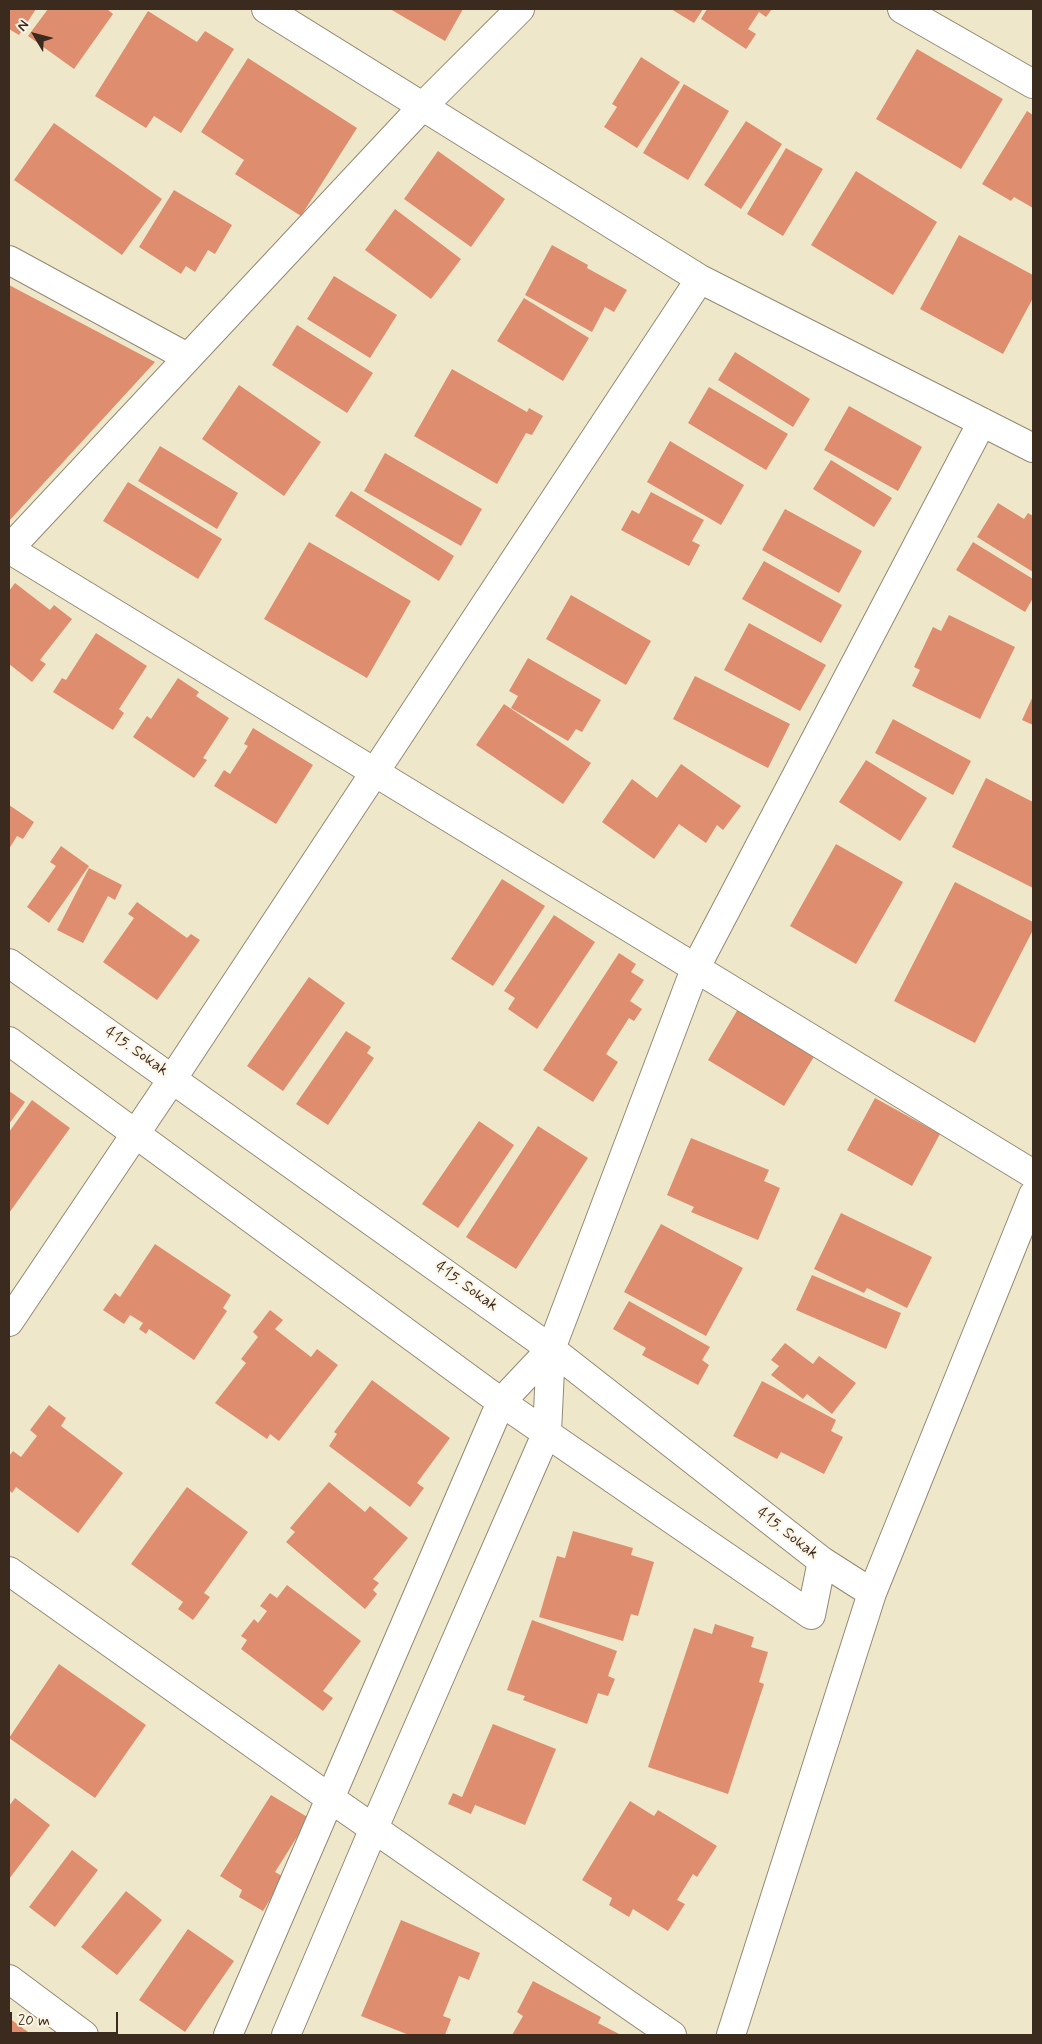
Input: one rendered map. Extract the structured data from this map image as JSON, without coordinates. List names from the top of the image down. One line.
{"streets":{"street":["415. Sokak"]},"scale_bar":"20 m","north":"top left"}
